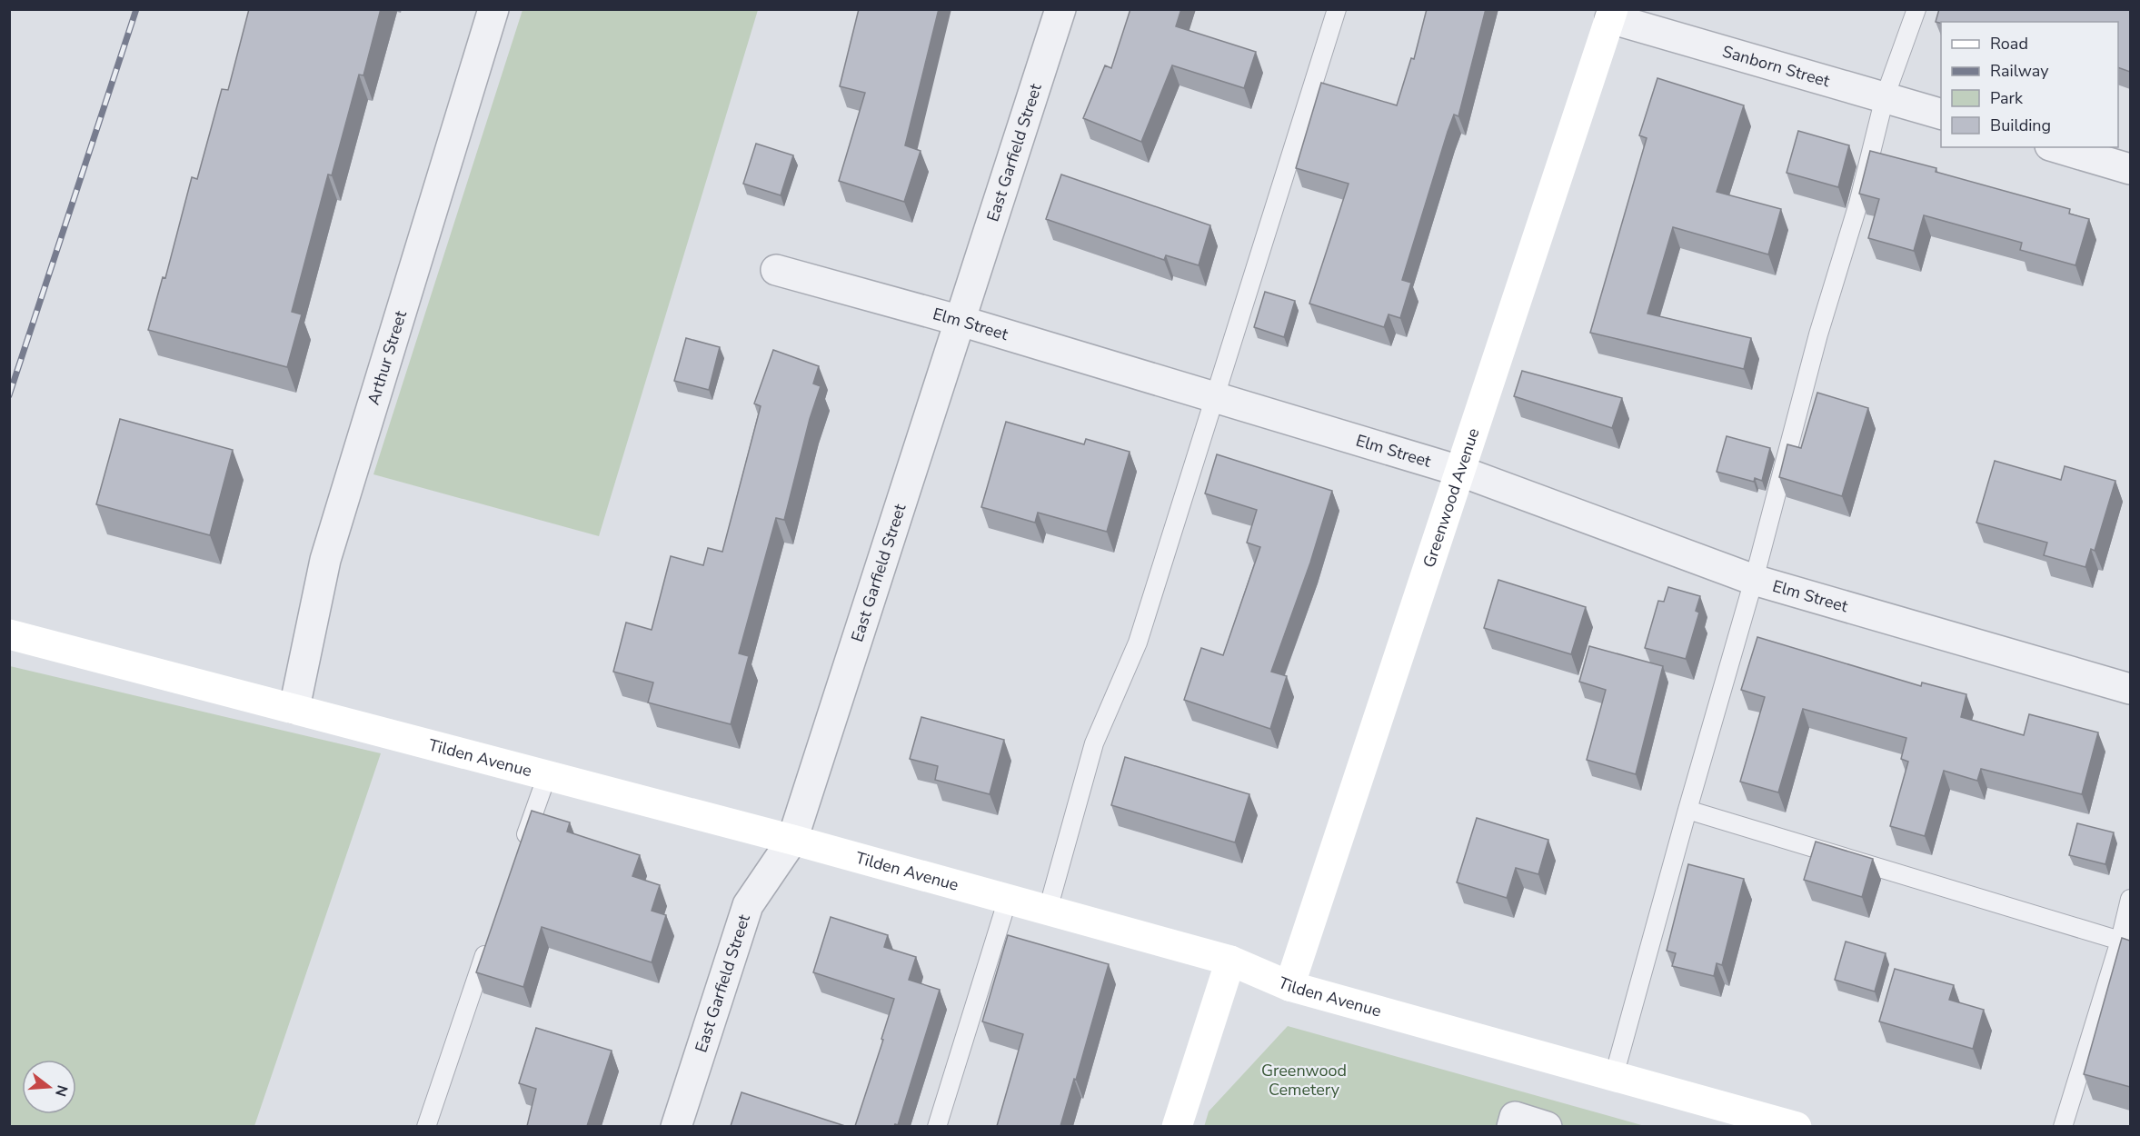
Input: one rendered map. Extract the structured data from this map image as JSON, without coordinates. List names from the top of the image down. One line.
{"streets":{"street":["Sanborn Street","East Garfield Street","Elm Street","Arthur Street","Greenwood Avenue","Tilden Avenue"]},"crossings":[["Sanborn Street","Greenwood Avenue"],["East Garfield Street","Elm Street"],["East Garfield Street","Tilden Avenue"],["Elm Street","Greenwood Avenue"],["Arthur Street","Tilden Avenue"],["Greenwood Avenue","Tilden Avenue"]],"parks":["Greenwood Cemetery"],"legend":["Road","Railway","Park","Building"],"north":"right"}
